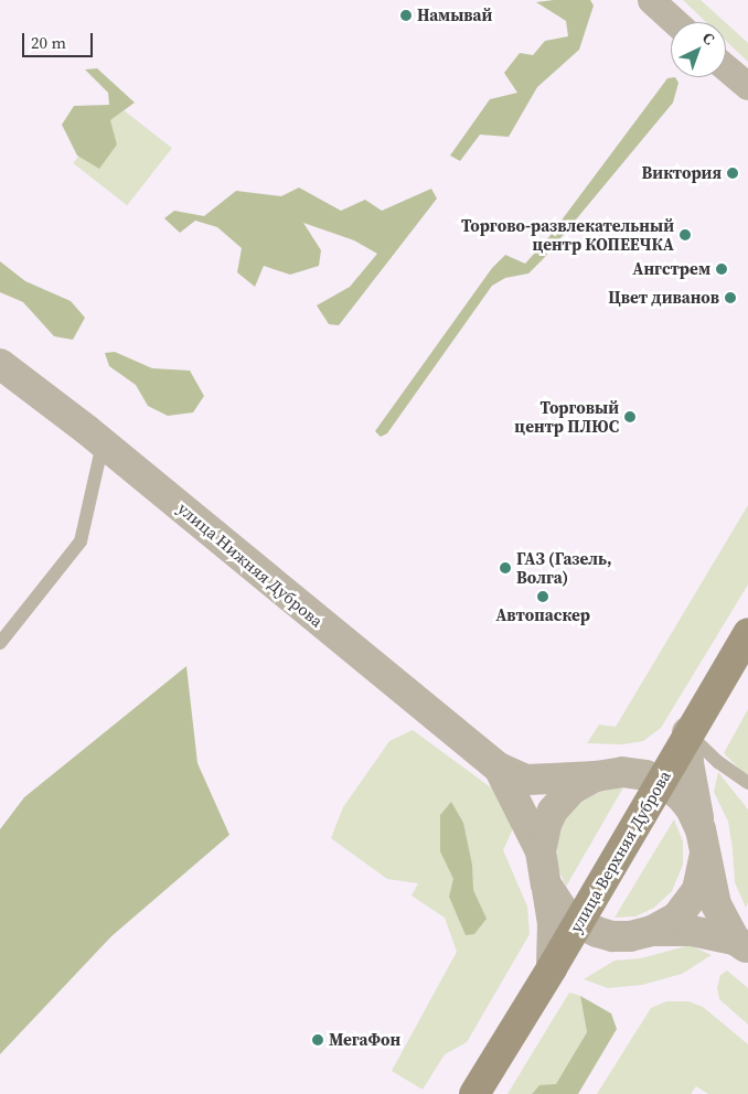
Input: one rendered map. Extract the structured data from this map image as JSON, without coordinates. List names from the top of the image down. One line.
{"streets":{"main road":["улица Верхняя Дуброва"],"street":["улица Нижняя Дуброва"]},"crossings":[["улица Нижняя Дуброва","улица Верхняя Дуброва"]],"places":["Намывай","Виктория","Торгово-развлекательный центр КОПЕЕЧКА","Ангстрем","Цвет диванов","Торговый центр ПЛЮС","ГАЗ (Газель, Волга)","Автопаскер","МегаФон"],"scale_bar":"20 m","north":"top right"}
